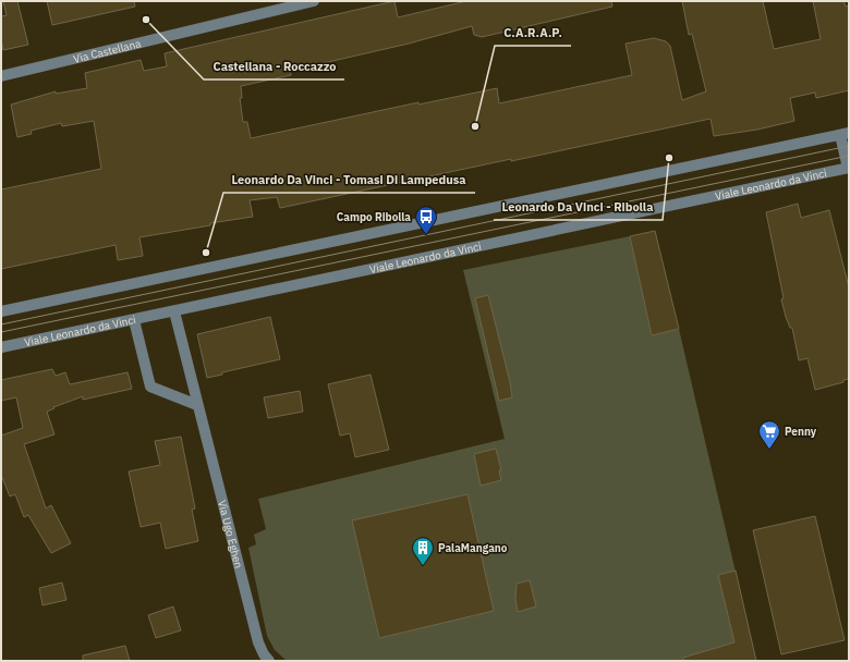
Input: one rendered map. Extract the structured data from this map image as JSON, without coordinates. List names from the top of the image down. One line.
{"streets":{"street":["Via Castellana","Viale Leonardo da Vinci","Via Ugo Eghen"]},"crossings":[["Viale Leonardo da Vinci","Via Ugo Eghen"]],"places":{"other":["Castellana - Roccazzo","C.A.R.A.P.","Leonardo Da Vinci - Ribolla","Leonardo Da Vinci - Tomasi Di Lampedusa"],"bus stop":["Campo Ribolla"],"supermarket":["Penny"],"building":["PalaMangano"]}}
